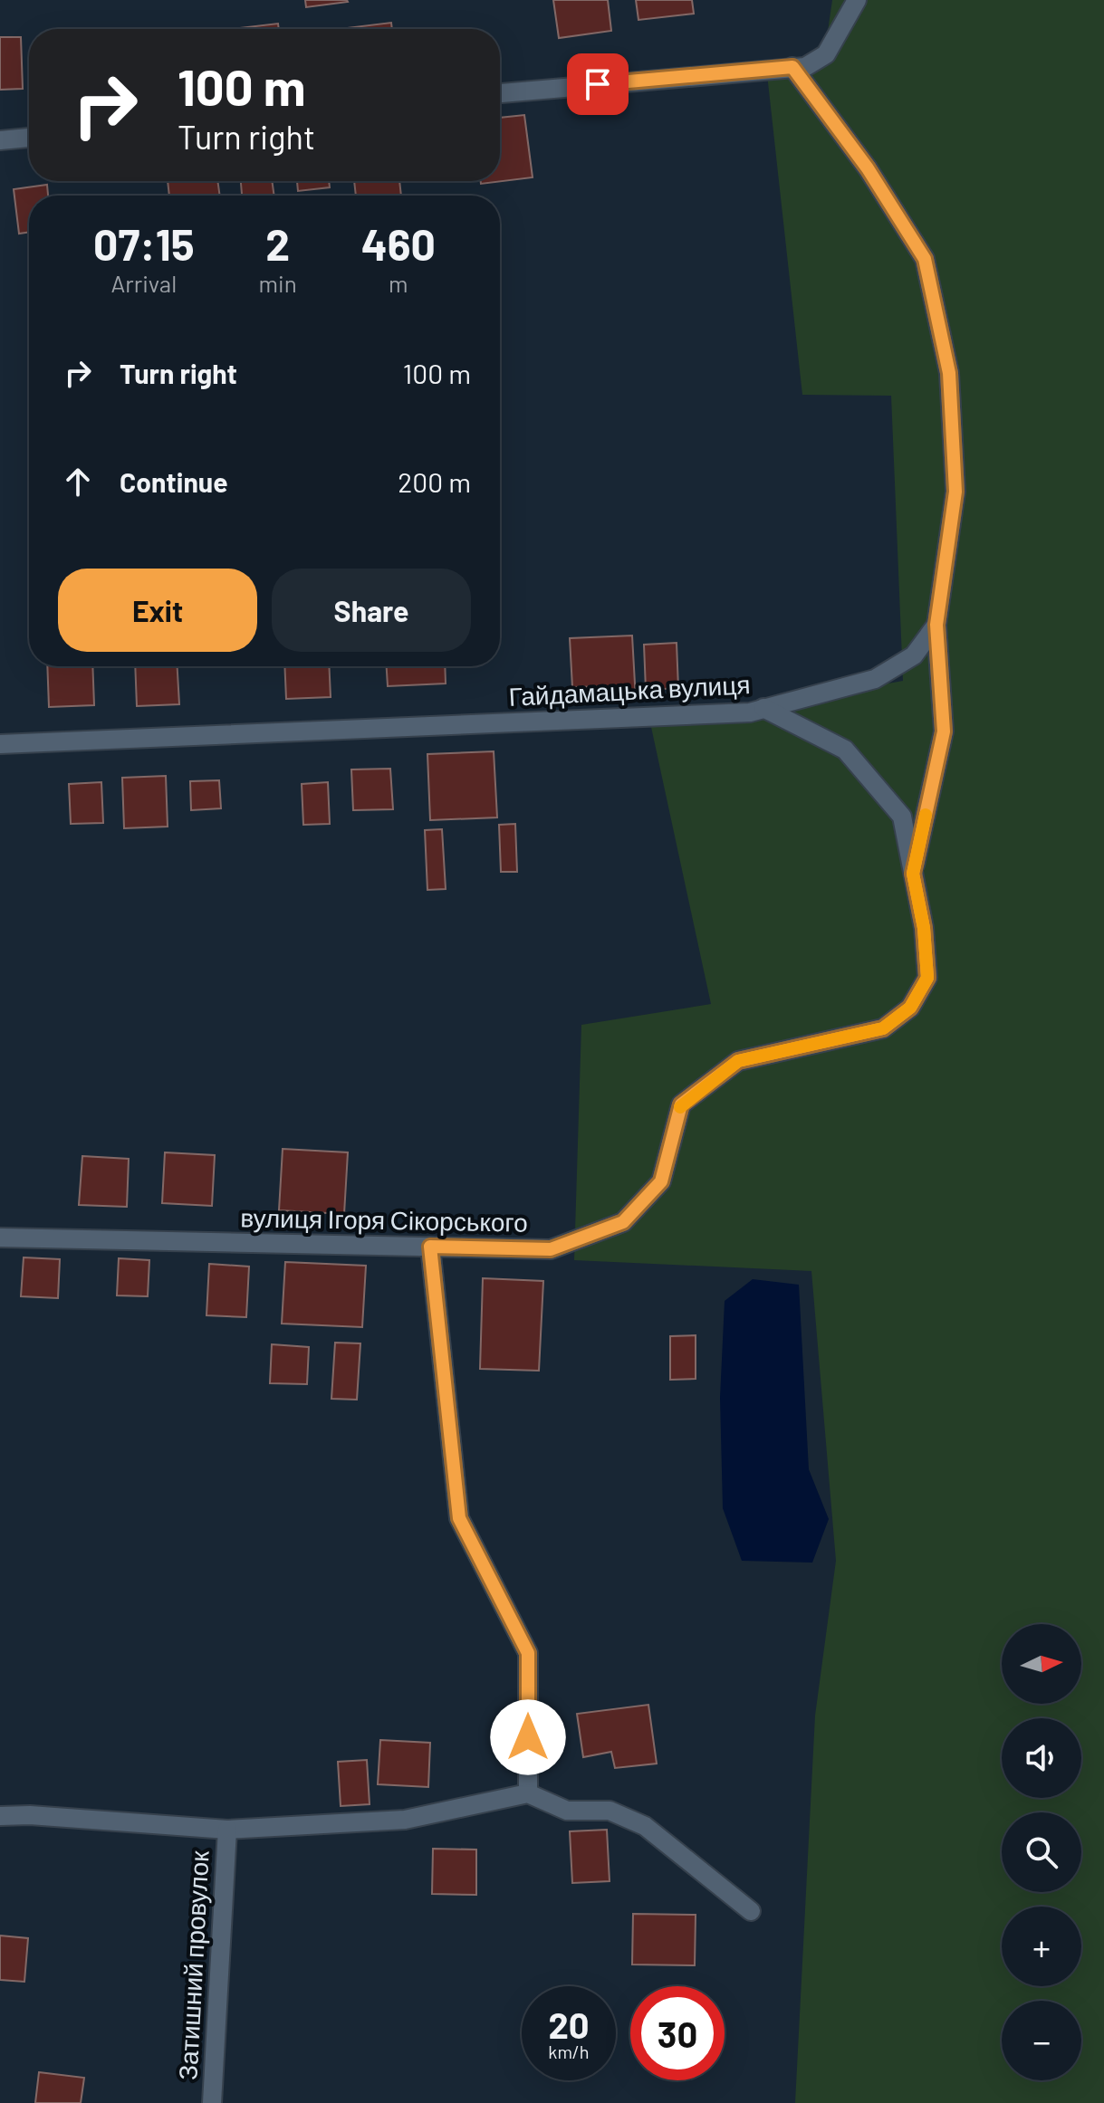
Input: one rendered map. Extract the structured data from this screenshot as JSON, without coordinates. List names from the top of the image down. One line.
{"streets":{"street":["Гайдамацька вулиця","вулиця Ігоря Сікорського","Затишний провулок"]},"crossings":[["Гайдамацька вулиця","вулиця Ігоря Сікорського"]],"north":"right","page":{"turn":["100 m","Turn right"],"eta":["07:15","Arrival","2","min","460","m"],"list":[{"name":"Turn right","value":"100 m"},{"name":"Continue","value":"200 m"}],"buttons":["Exit","Share"],"map_buttons":["+","−"],"speed":"20 km/h","limit":"30"}}
